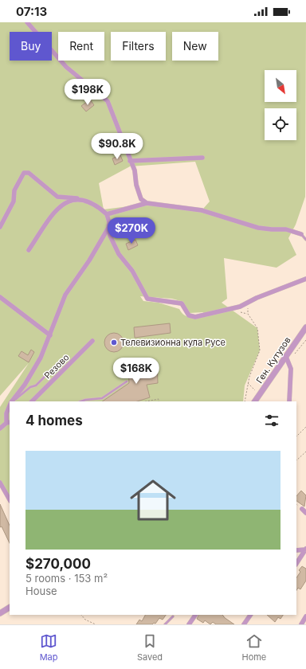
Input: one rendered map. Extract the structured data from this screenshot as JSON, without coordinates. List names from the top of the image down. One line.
{"streets":{"street":["Ген. Кутузов","Резово"]},"places":["Телевизионна кула Русе"],"north":"bottom right","page":{"status":"07:13","chip":["Buy","Rent","Filters","New"],"price":["$198K","$90.8K","$270K","$168K"],"heading":"4 homes","list":[{"name":"$270,000","note":"5 rooms · 153 m² · House"}],"tabs":["Map","Saved","Home"]}}
